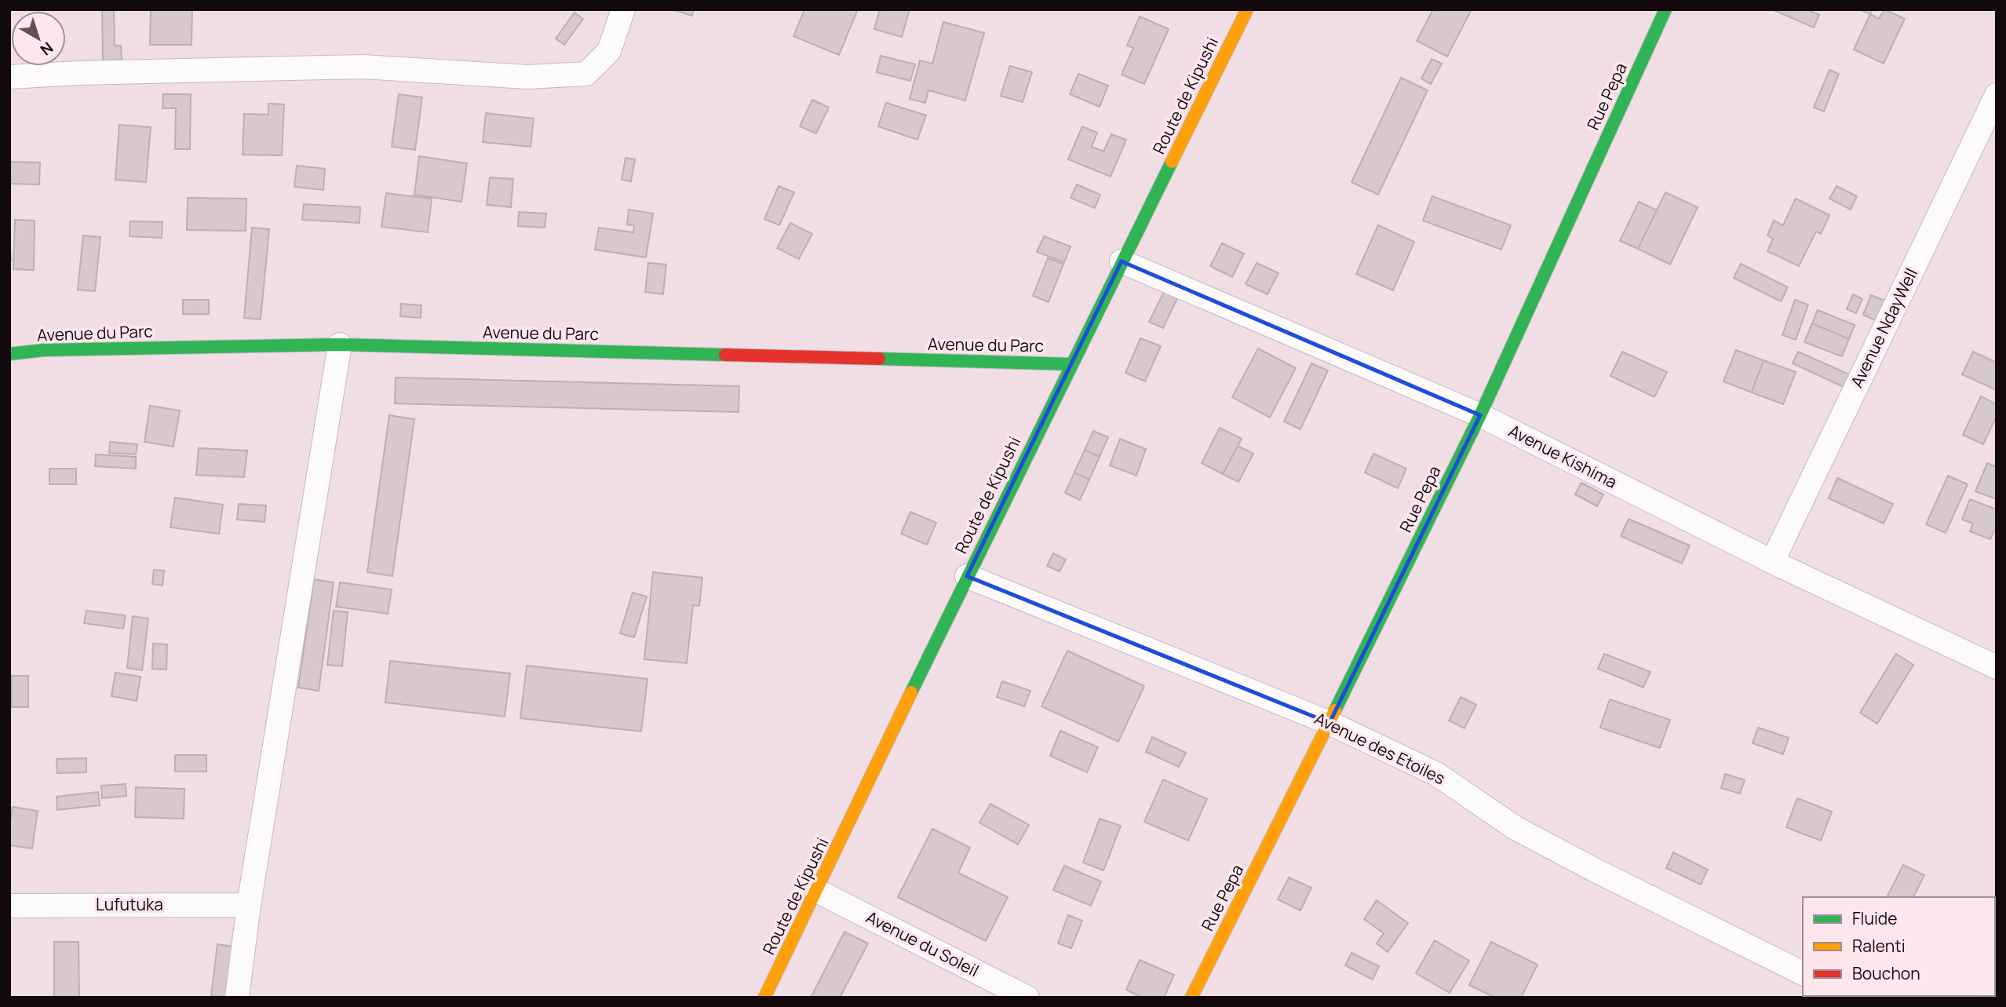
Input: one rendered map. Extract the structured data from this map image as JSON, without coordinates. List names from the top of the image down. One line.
{"streets":{"street":["Route de Kipushi","Rue Pepa","Avenue NdayWell","Avenue du Parc","Avenue Kishima","Avenue des Etoiles","Lufutuka","Avenue du Soleil"]},"crossings":[["Route de Kipushi","Avenue du Parc"],["Route de Kipushi","Avenue Kishima"],["Route de Kipushi","Avenue des Etoiles"],["Route de Kipushi","Avenue du Soleil"],["Rue Pepa","Avenue Kishima"],["Rue Pepa","Avenue des Etoiles"],["Avenue NdayWell","Avenue Kishima"]],"legend":["Fluide","Ralenti","Bouchon"],"north":"bottom right"}
